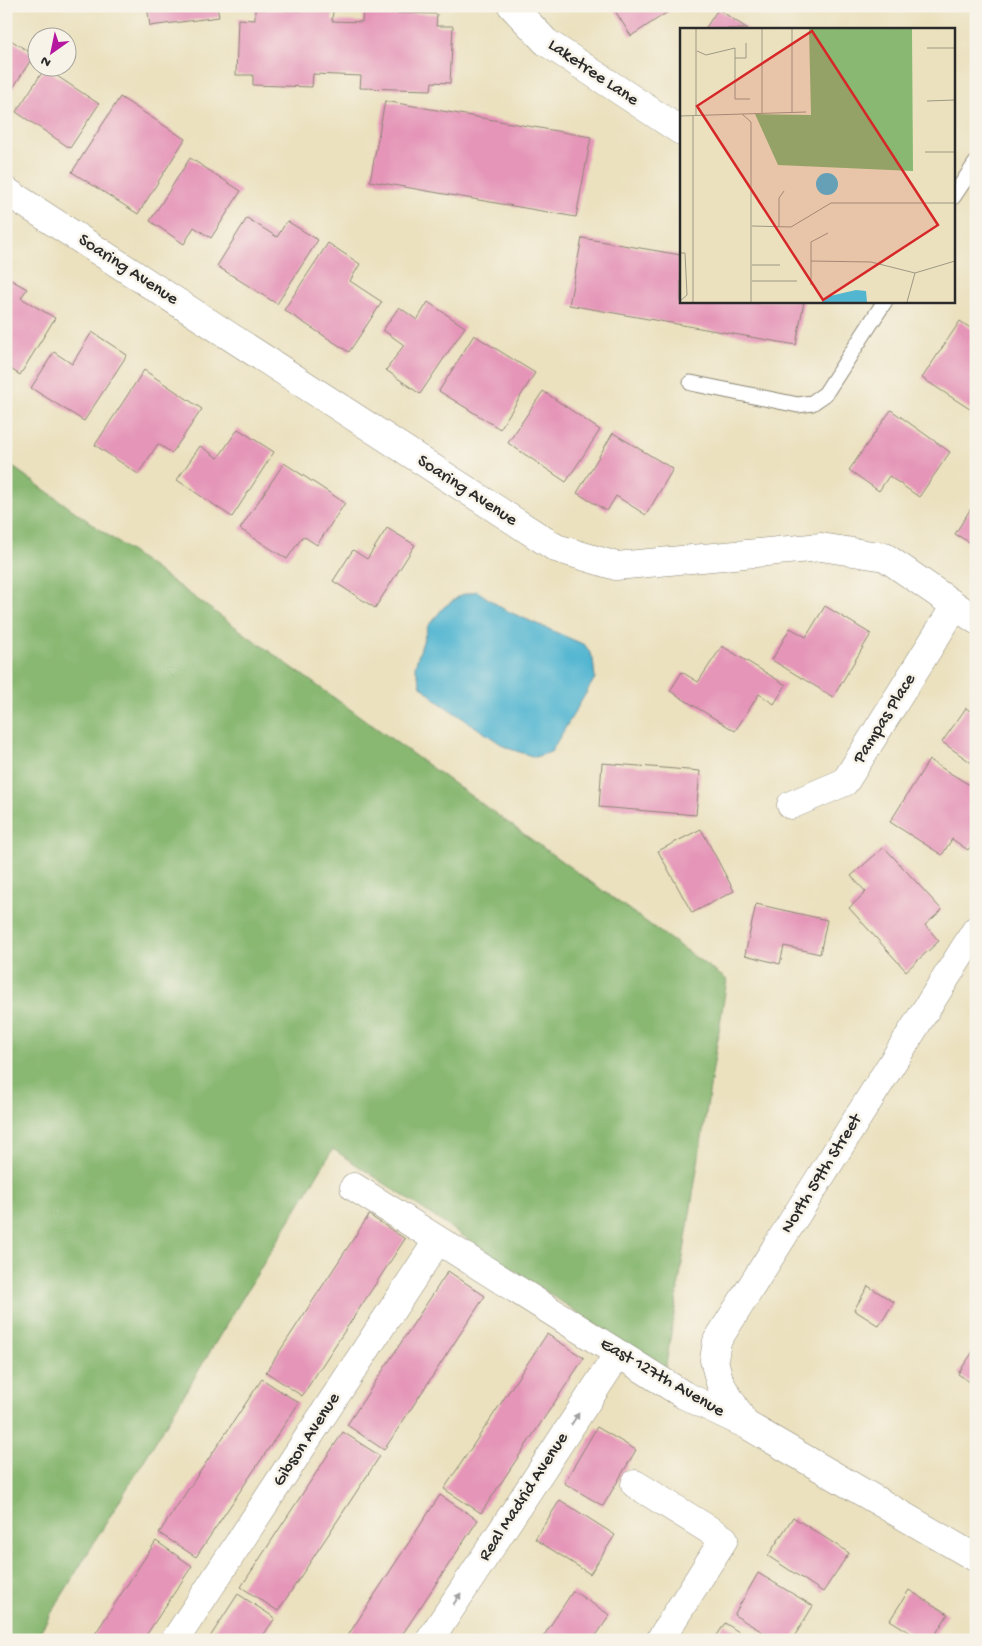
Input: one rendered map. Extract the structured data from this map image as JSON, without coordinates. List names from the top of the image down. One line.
{"streets":{"street":["Laketree Lane","Soaring Avenue","Pampas Place","North 59th Street","East 127th Avenue","Gibson Avenue","Real Madrid Avenue"]},"crossings":[["Soaring Avenue","Pampas Place"],["North 59th Street","East 127th Avenue"],["East 127th Avenue","Gibson Avenue"],["East 127th Avenue","Real Madrid Avenue"]],"one_way":["Real Madrid Avenue"],"north":"bottom left"}
